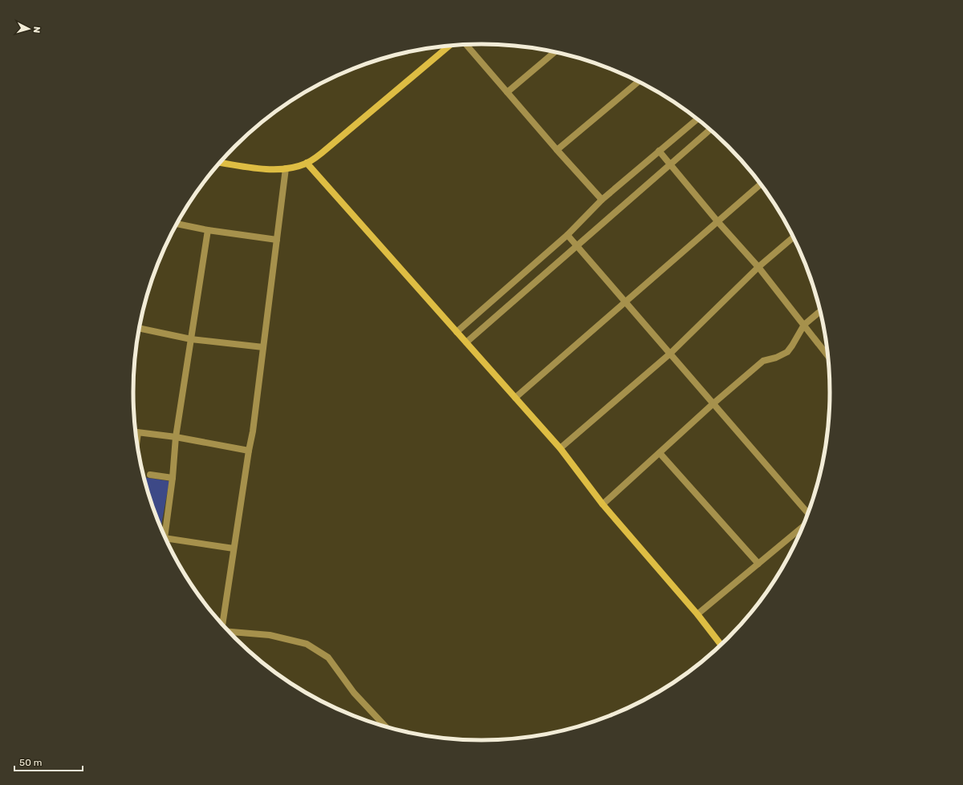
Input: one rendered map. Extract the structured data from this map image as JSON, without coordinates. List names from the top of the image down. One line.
{"scale_bar":"50 m","north":"right"}
